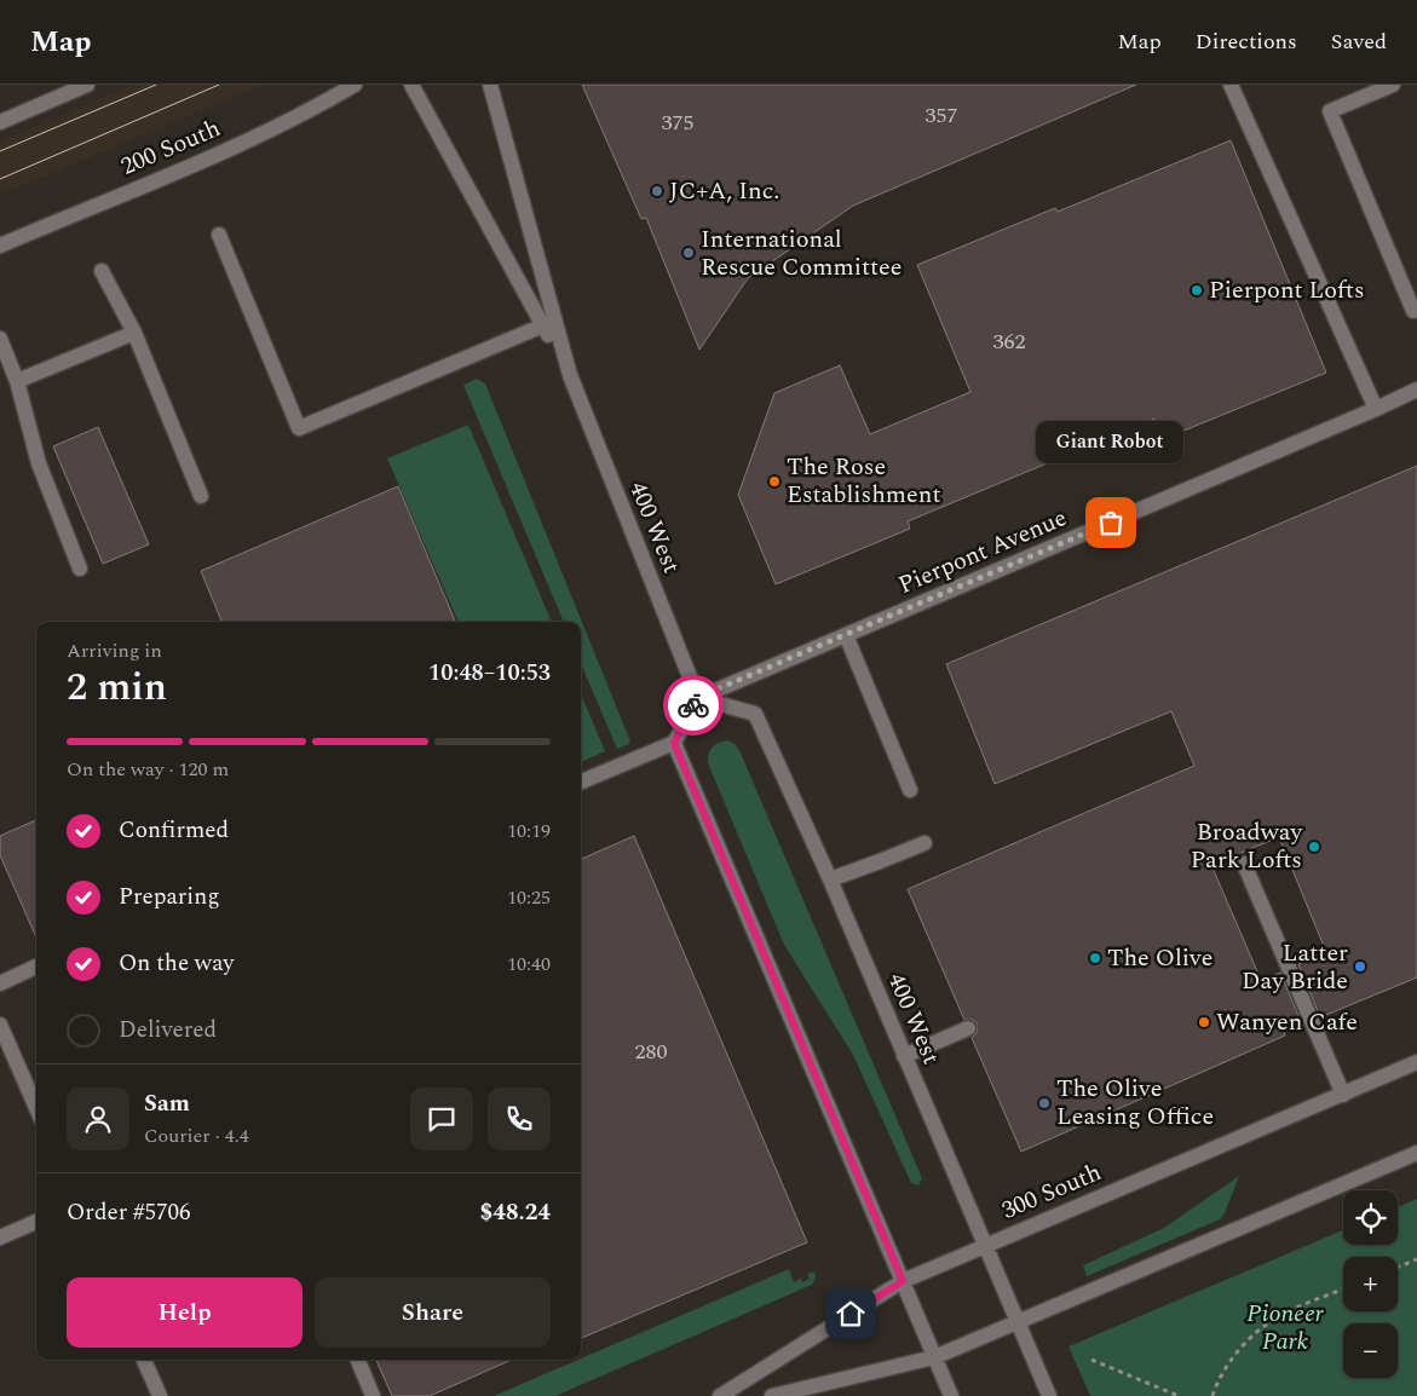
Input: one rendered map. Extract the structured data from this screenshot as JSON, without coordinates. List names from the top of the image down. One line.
{"streets":{"street":["200 South","400 West","Pierpont Avenue","300 South"]},"crossings":[["400 West","Pierpont Avenue"],["400 West","300 South"]],"parks":["Pioneer Park"],"places":["JC+A, Inc.","International Rescue Committee","Pierpont Lofts","The Rose Establishment","Giant Robot","Broadway Park Lofts","The Olive","Latter Day Bride","Wanyen Cafe","The Olive Leasing Office"],"house_numbers":["357","375","362","280"],"page":{"header":"Map","nav":["Map","Directions","Saved"],"bubble":"Giant Robot","heading":["2 min","Arriving in","10:48–10:53"],"panel":["Sam","Courier · 4.4","Order #5706","$48.24"],"bar":"On the way · 120 m","list":[["Confirmed","10:19"],["Preparing","10:25"],["On the way","10:40"],"Delivered"],"map_buttons":["+","−"],"buttons":["Help","Share"]}}
